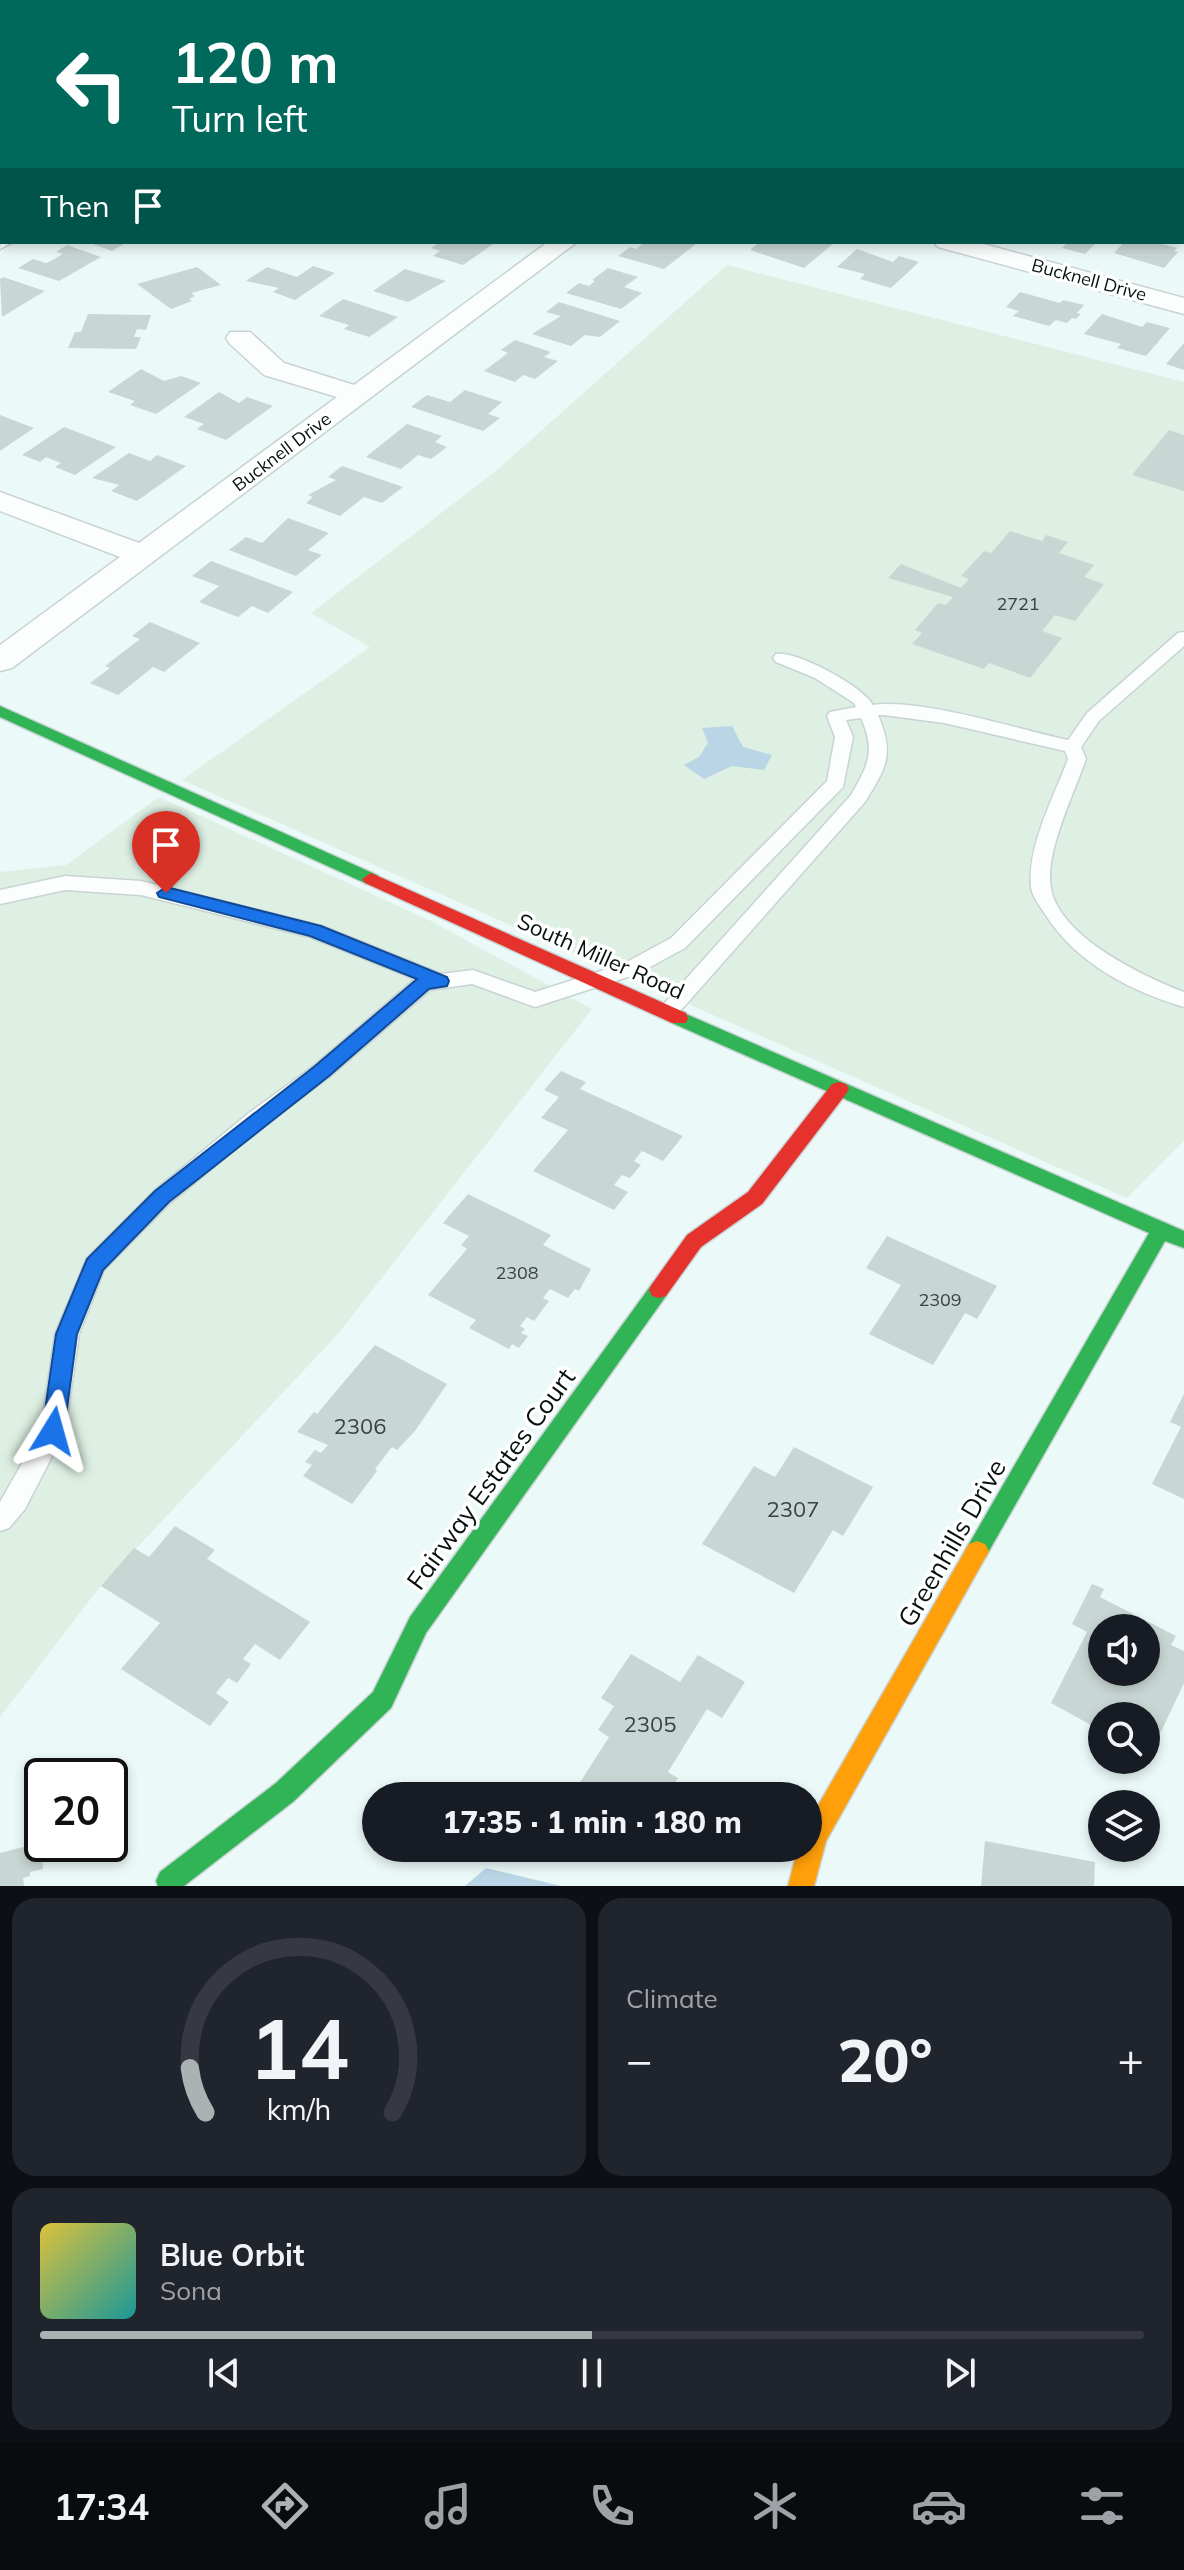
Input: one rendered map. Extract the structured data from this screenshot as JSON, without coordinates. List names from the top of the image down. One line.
{"streets":{"street":["Bucknell Drive","South Miller Road","Fairway Estates Court","Greenhills Drive"]},"crossings":[["South Miller Road","Fairway Estates Court"],["South Miller Road","Greenhills Drive"]],"house_numbers":["2721","2308","2309","2306","2307","2305"],"page":{"turn":["120 m","Turn left"],"then":"Then","limit":"20","trip":"17:35 · 1 min · 180 m","tile":"Climate","heat":["−","20°","+"],"song":["Blue Orbit","Sona"],"tabs":"17:34","gauge":["14","km/h"]}}
